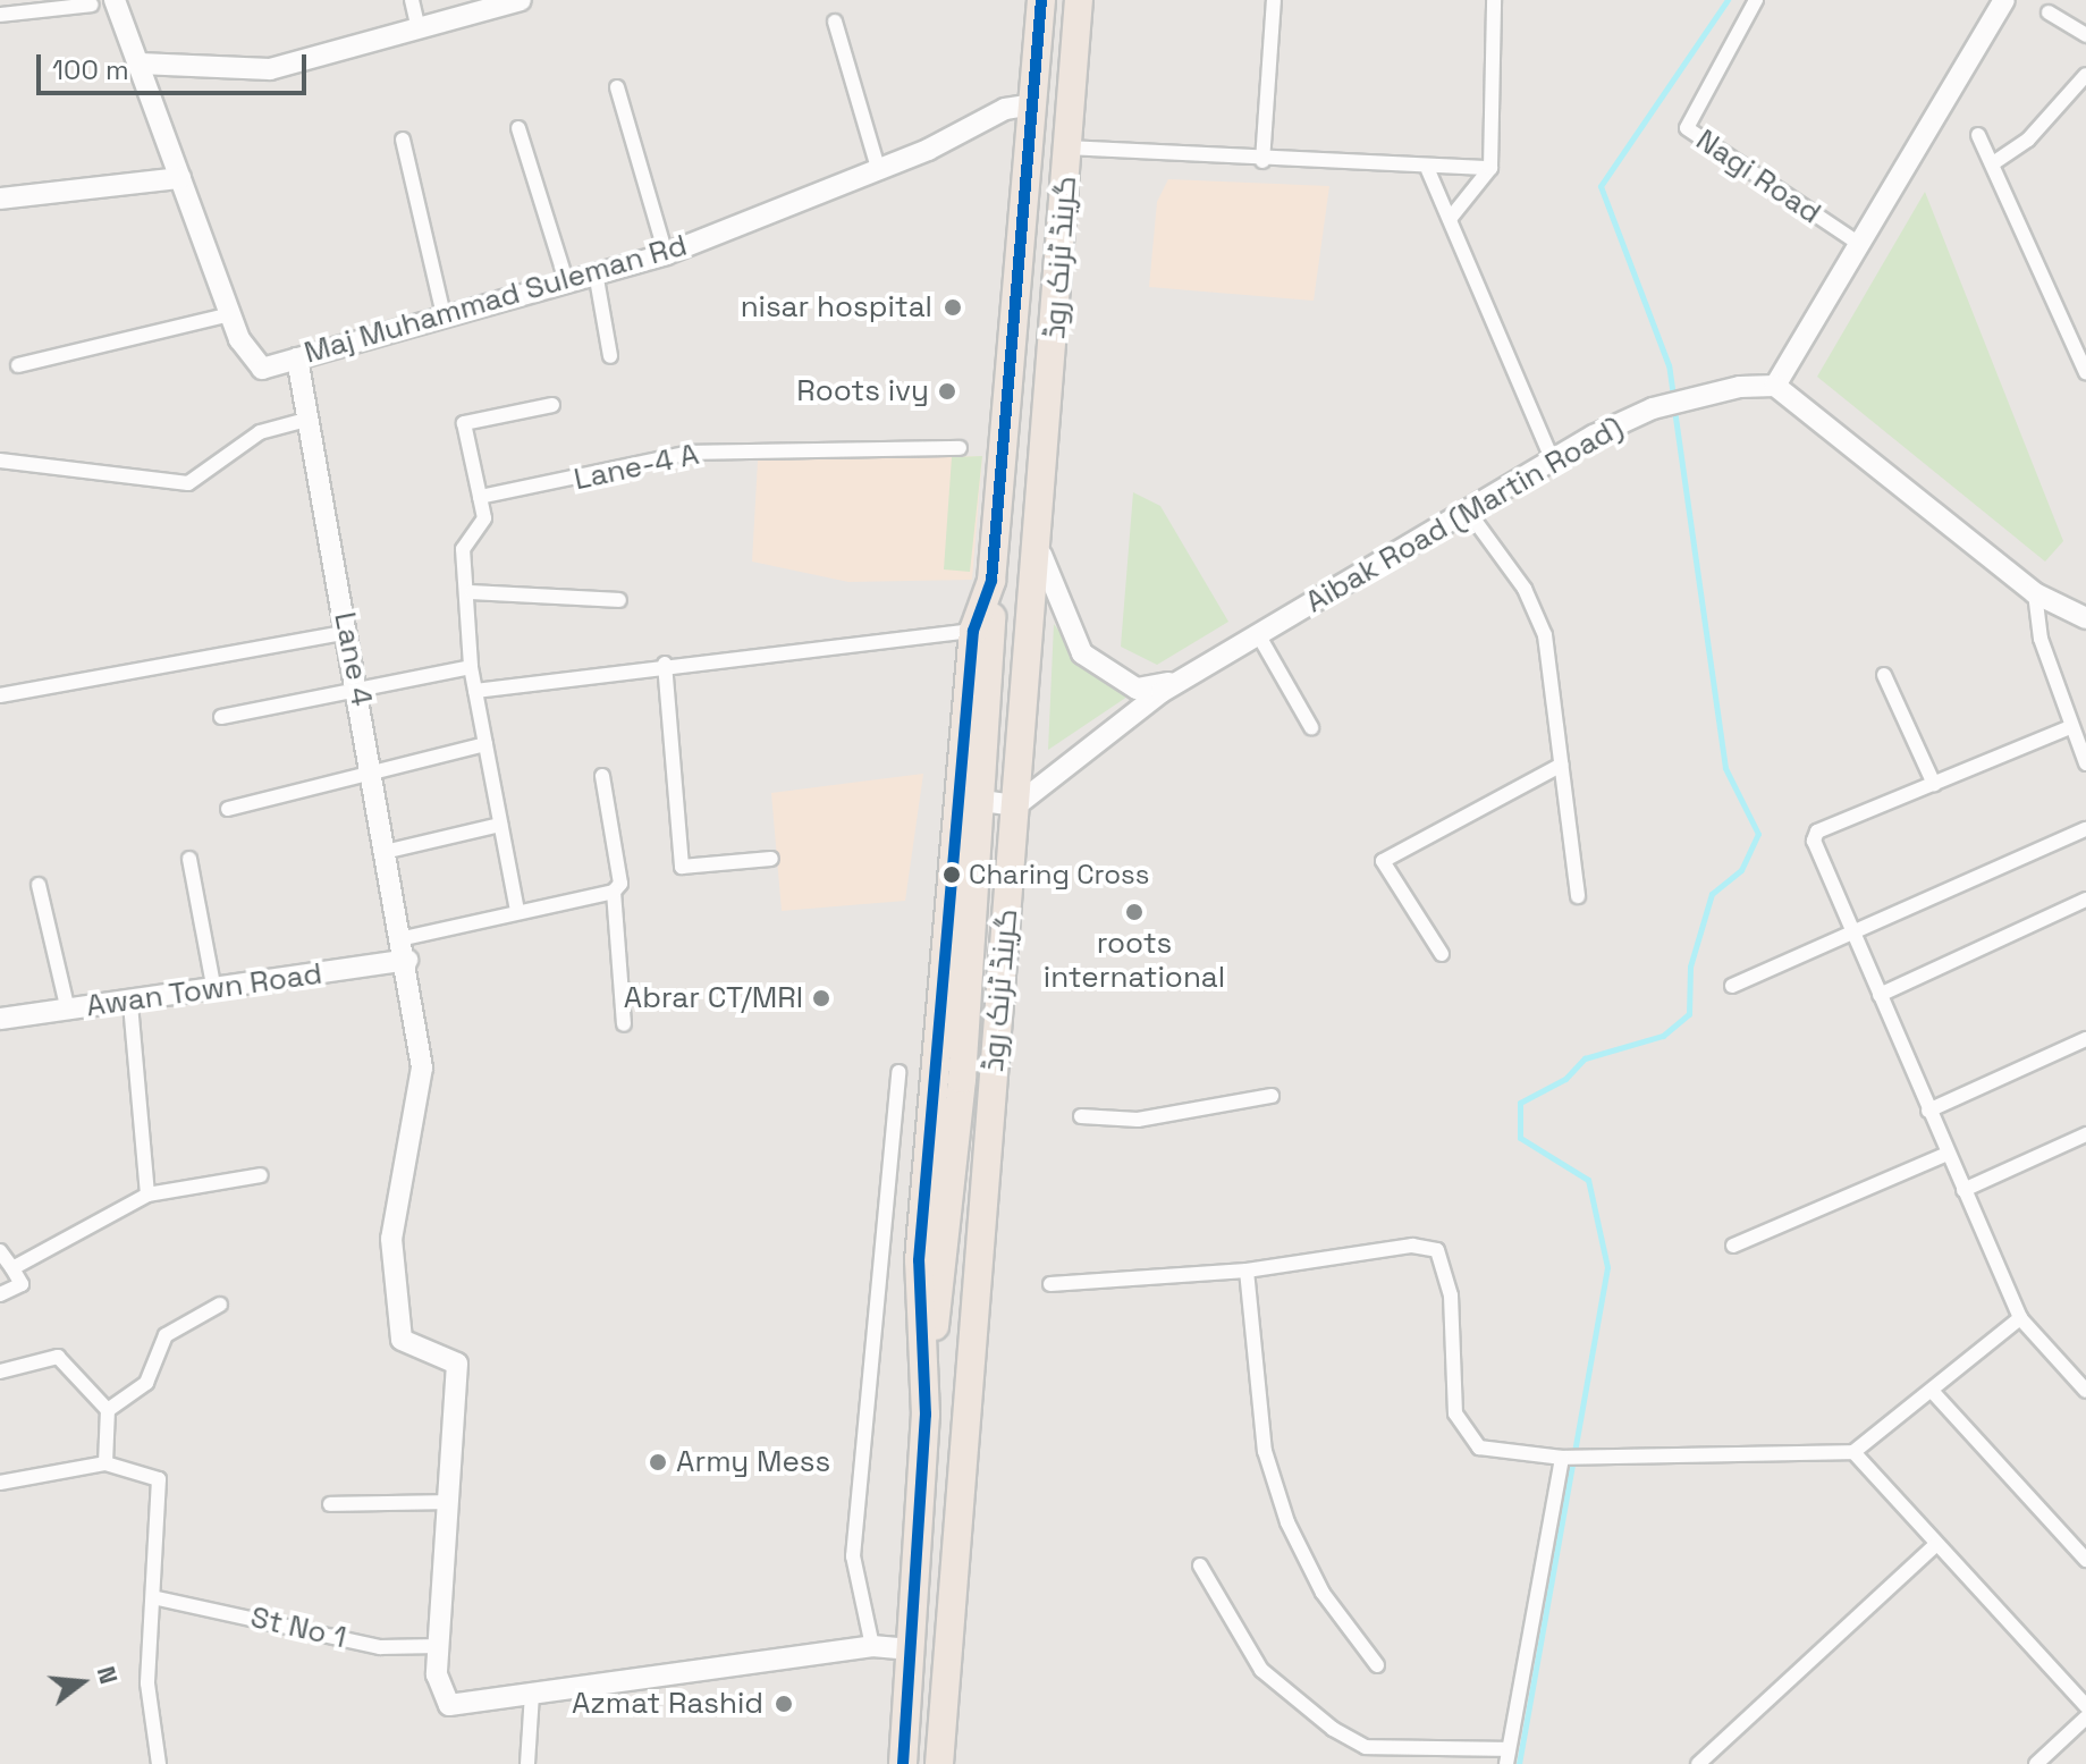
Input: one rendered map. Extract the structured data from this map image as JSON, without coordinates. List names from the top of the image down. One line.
{"streets":{"highway":["گرینڈ ٹرنک روڈ"],"street":["Nagi Road","Maj Muhammad Suleman Rd","Lane-4 A","Aibak Road (Martin Road)","Lane 4","Awan Town Road","St No 1"]},"crossings":[["گرینڈ ٹرنک روڈ","Maj Muhammad Suleman Rd"],["گرینڈ ٹرنک روڈ","Aibak Road (Martin Road)"],["Maj Muhammad Suleman Rd","Lane 4"],["Lane 4","Awan Town Road"]],"places":["nisar hospital","Roots ivy","Charing Cross","roots international","Abrar CT/MRI","Army Mess","Azmat Rashid"],"scale_bar":"100 m","north":"right"}
